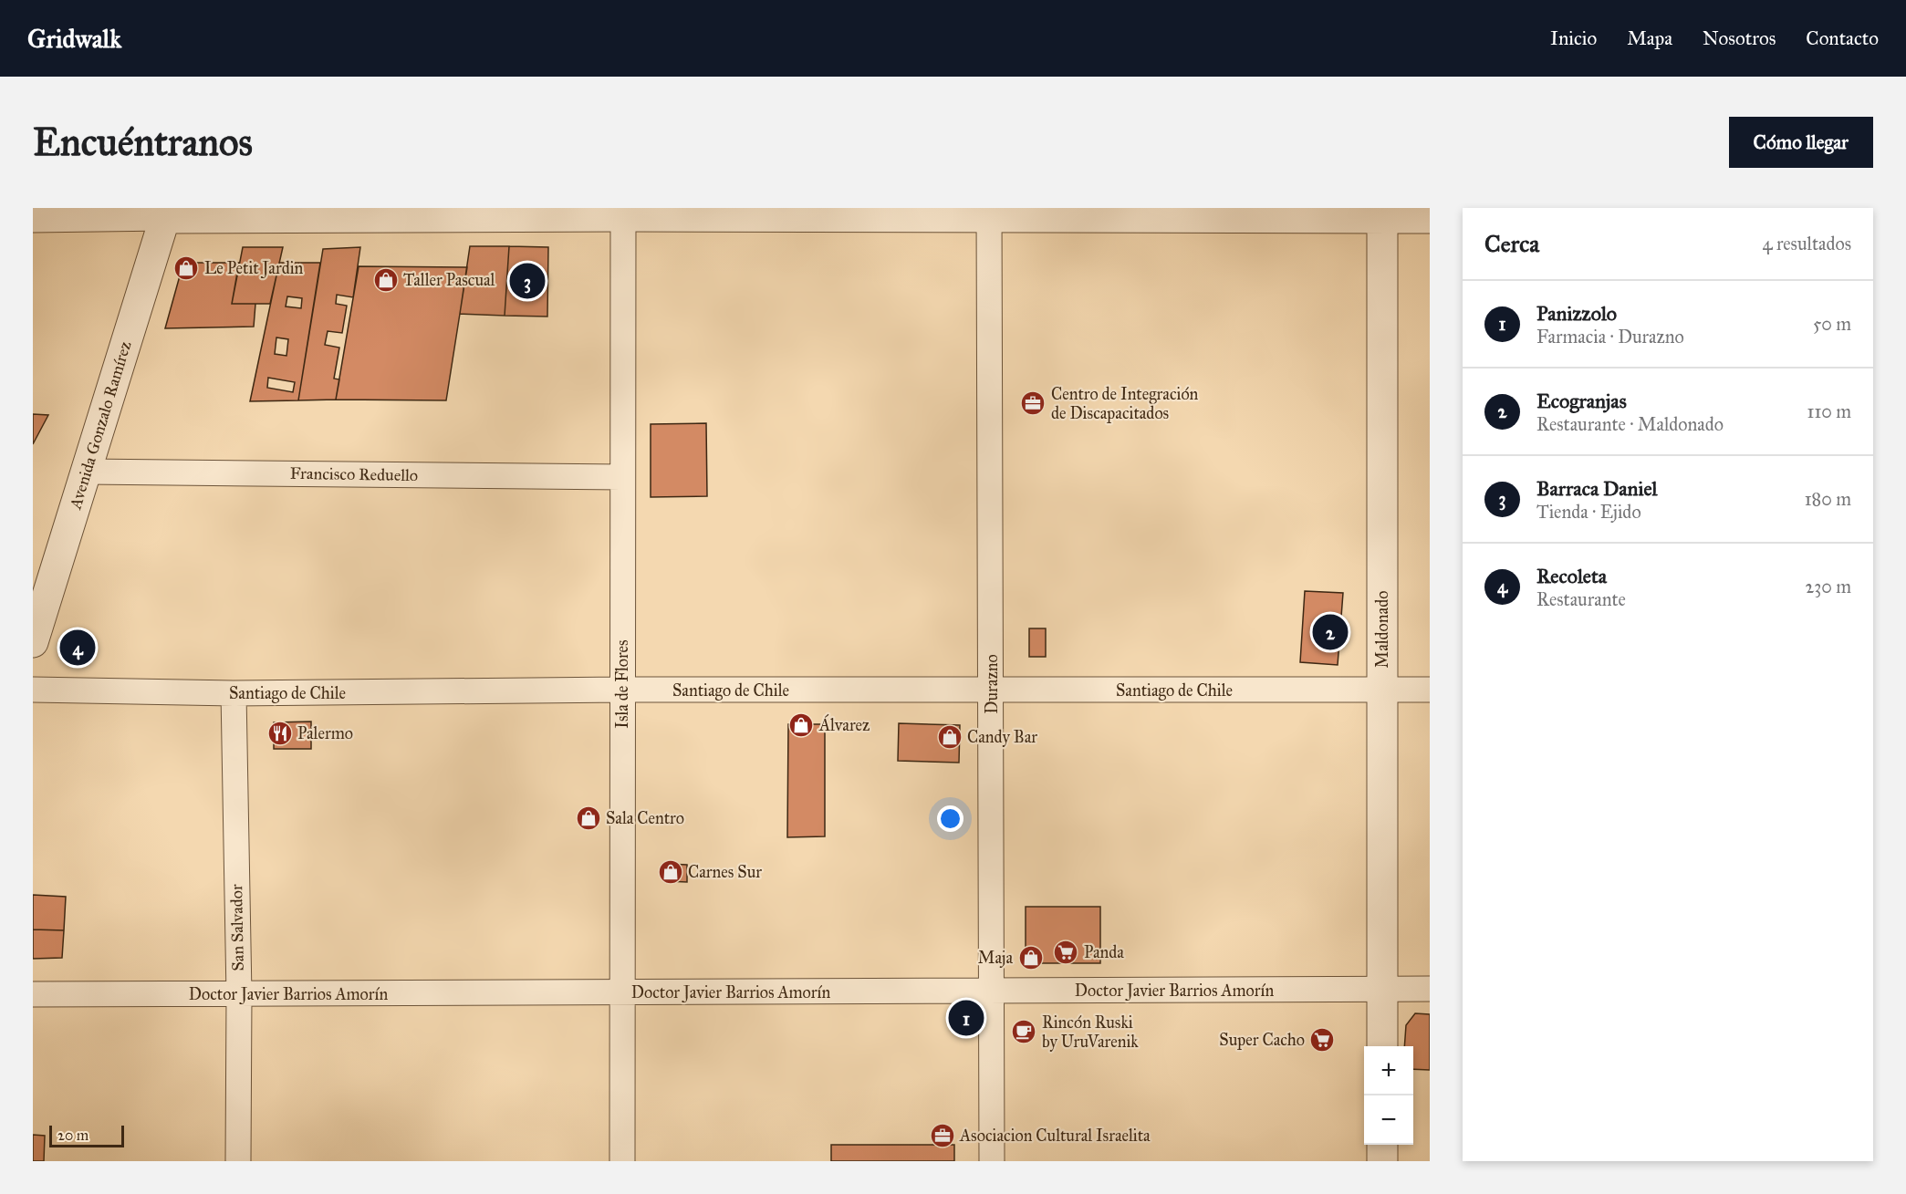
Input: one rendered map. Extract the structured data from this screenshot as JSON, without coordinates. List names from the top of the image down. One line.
{"streets":{"street":["Avenida Gonzalo Ramírez","Francisco Reduello","Maldonado","Isla de Flores","Durazno","Santiago de Chile","San Salvador","Doctor Javier Barrios Amorín"]},"crossings":[["Avenida Gonzalo Ramírez","Francisco Reduello"],["Francisco Reduello","Isla de Flores"],["Maldonado","Santiago de Chile"],["Maldonado","Doctor Javier Barrios Amorín"],["Isla de Flores","Santiago de Chile"],["Isla de Flores","Doctor Javier Barrios Amorín"],["Durazno","Santiago de Chile"],["Durazno","Doctor Javier Barrios Amorín"],["Santiago de Chile","San Salvador"],["San Salvador","Doctor Javier Barrios Amorín"]],"places":{"shop":["Le Petit Jardin","Taller Pascual","Álvarez","Candy Bar","Sala Centro","Carnes Sur","Maja"],"office":["Centro de Integración de Discapacitados","Asociacion Cultural Israelita"],"restaurant":["Palermo"],"supermarket":["Panda","Super Cacho"],"cafe":["Rincón Ruski by UruVarenik"]},"scale_bar":"20 m","page":{"header":"Gridwalk","nav":["Inicio","Mapa","Nosotros","Contacto"],"buttons":"Cómo llegar","title":"Encuéntranos","heading":["Cerca","4 resultados"],"pins":["3","2","4","1"],"list":[{"mark":"1","name":"Panizzolo","note":"Farmacia · Durazno","value":"50 m"},{"mark":"2","name":"Ecogranjas","note":"Restaurante · Maldonado","value":"110 m"},{"mark":"3","name":"Barraca Daniel","note":"Tienda · Ejido","value":"180 m"},{"mark":"4","name":"Recoleta","note":"Restaurante","value":"230 m"}],"map_buttons":["+","−"],"scale":"20 m"}}
